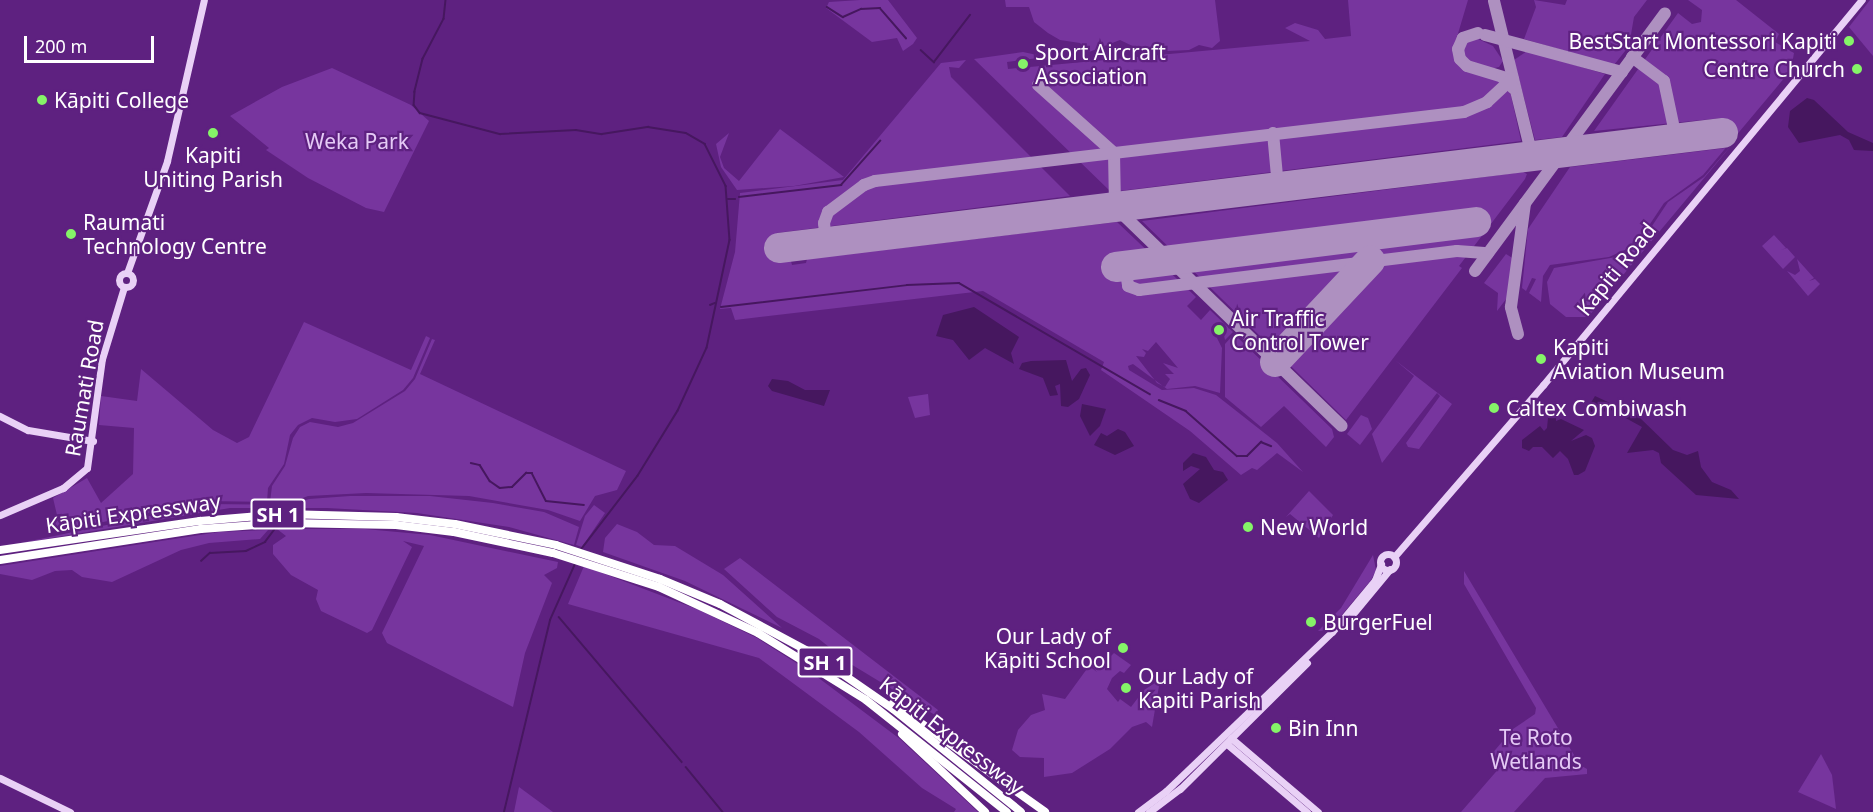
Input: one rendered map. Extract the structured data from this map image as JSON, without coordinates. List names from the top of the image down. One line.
{"streets":{"highway":["Kāpiti Expressway","SH 1"],"main road":["Kapiti Road","Raumati Road"]},"parks":["Weka Park","Te Roto Wetlands"],"places":["BestStart Montessori Kapiti","Sport Aircraft Association","Centre Church","Kāpiti College","Kapiti Uniting Parish","Raumati Technology Centre","Air Traffic Control Tower","Kapiti Aviation Museum","Caltex Combiwash","New World","BurgerFuel","Our Lady of Kāpiti School","Our Lady of Kapiti Parish","Bin Inn"],"scale_bar":"200 m"}
